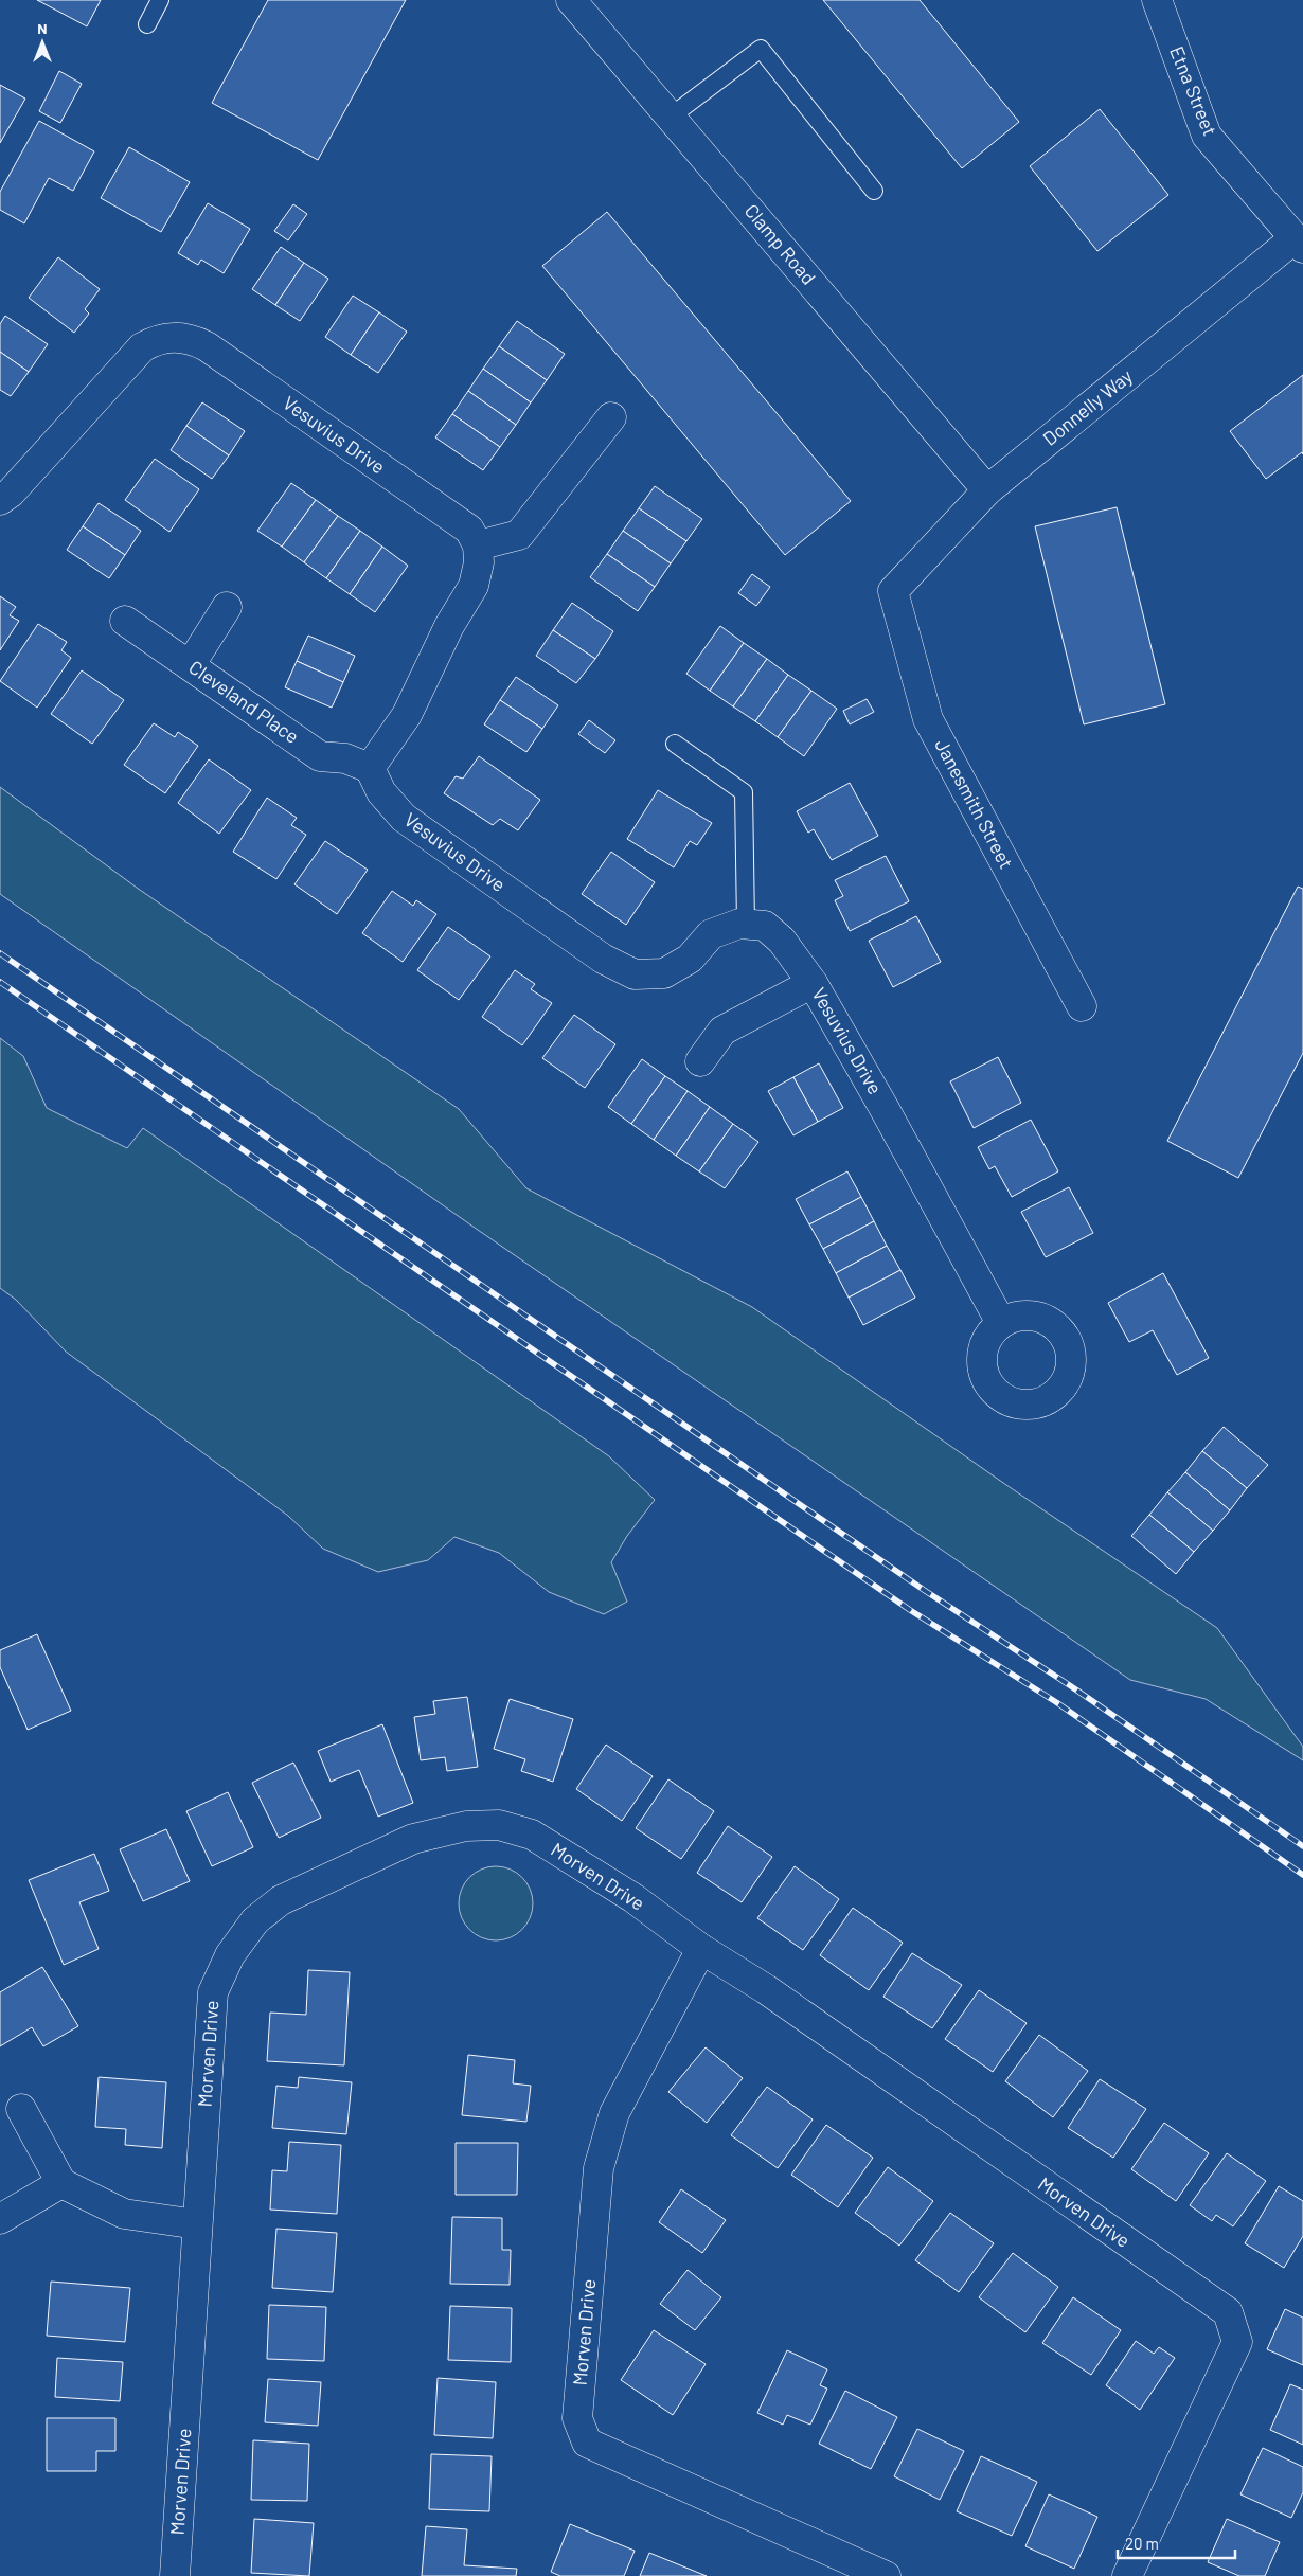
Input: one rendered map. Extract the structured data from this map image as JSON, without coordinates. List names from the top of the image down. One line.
{"streets":{"street":["Etna Street","Clamp Road","Donnelly Way","Vesuvius Drive","Cleveland Place","Janesmith Street","Morven Drive"]},"crossings":[["Etna Street","Donnelly Way"],["Clamp Road","Donnelly Way"],["Donnelly Way","Janesmith Street"],["Vesuvius Drive","Cleveland Place"]],"scale_bar":"20 m","north":"top"}
